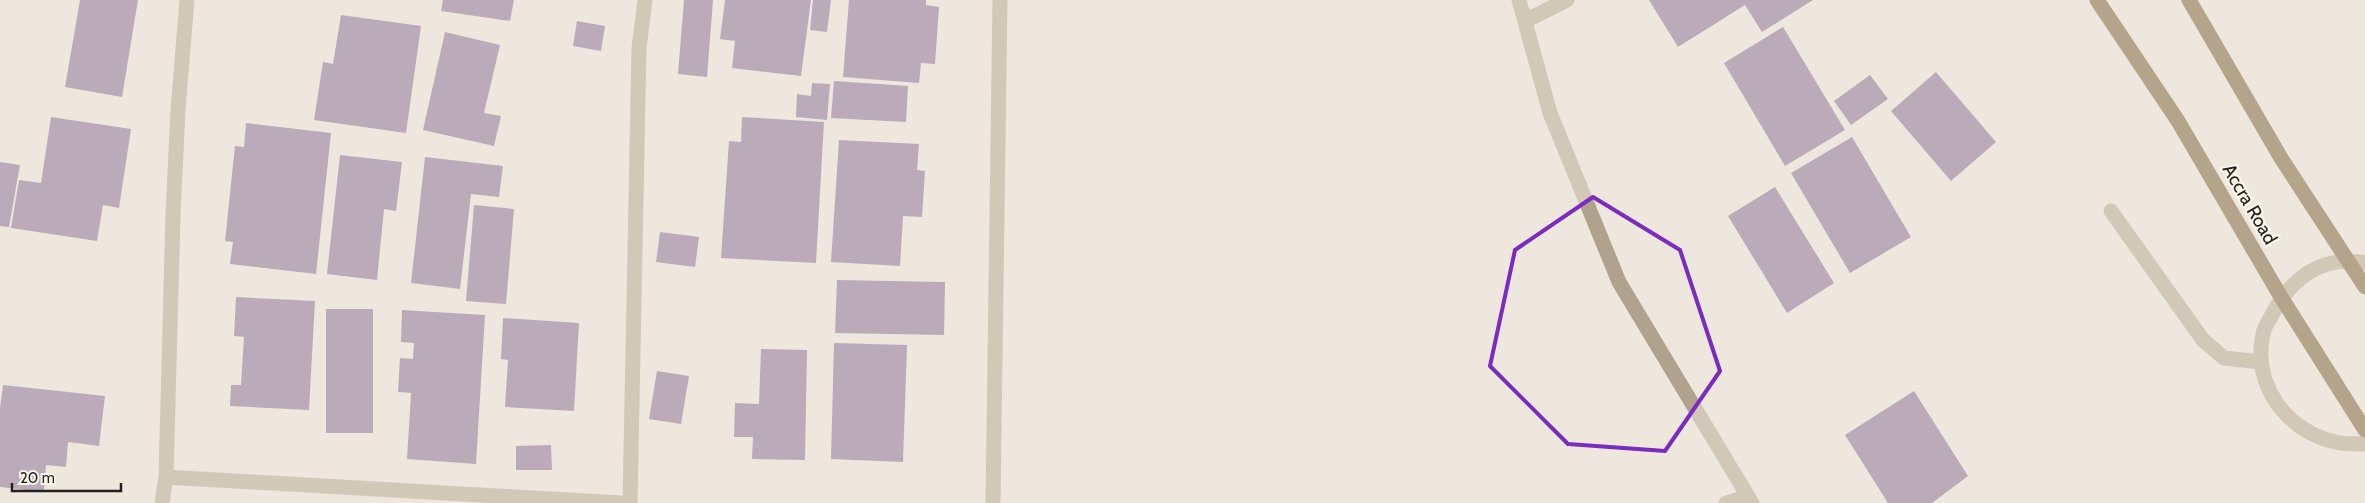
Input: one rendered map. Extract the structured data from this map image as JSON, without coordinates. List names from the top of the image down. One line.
{"streets":{"highway":["Accra Road"]},"scale_bar":"20 m"}
